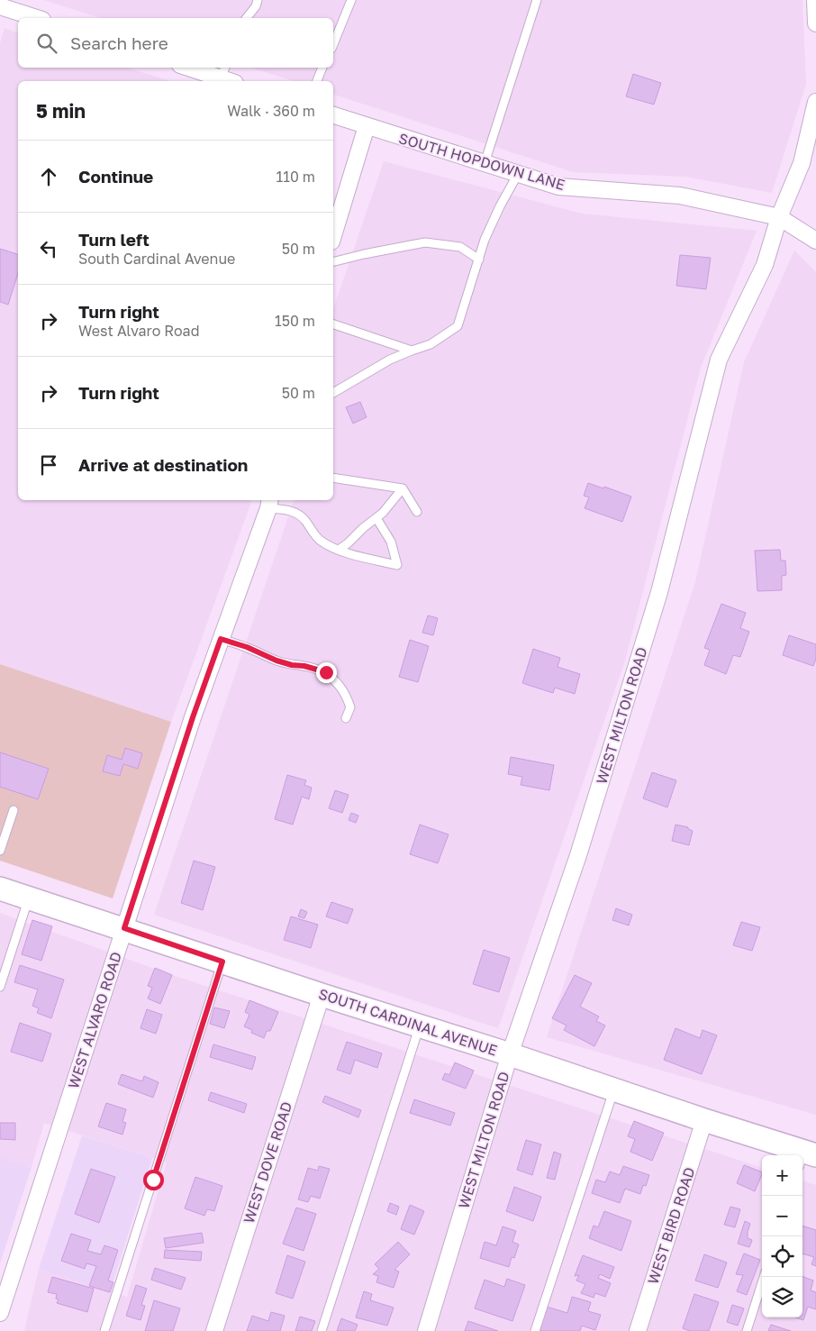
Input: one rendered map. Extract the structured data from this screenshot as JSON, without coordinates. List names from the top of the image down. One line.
{"streets":{"main road":["SOUTH CARDINAL AVENUE"],"street":["SOUTH HOPDOWN LANE","WEST MILTON ROAD","WEST ALVARO ROAD","WEST DOVE ROAD","WEST BIRD ROAD"]},"crossings":[["SOUTH HOPDOWN LANE","WEST MILTON ROAD"],["WEST MILTON ROAD","SOUTH CARDINAL AVENUE"],["WEST ALVARO ROAD","SOUTH CARDINAL AVENUE"],["SOUTH CARDINAL AVENUE","WEST DOVE ROAD"],["SOUTH CARDINAL AVENUE","WEST BIRD ROAD"]],"page":{"search":"Search here","heading":["5 min","Walk · 360 m"],"list":[["Continue","110 m"],["Turn left","South Cardinal Avenue","50 m"],["Turn right","West Alvaro Road","150 m"],["Turn right","50 m"],"Arrive at destination"],"map_buttons":["+","−"]}}
